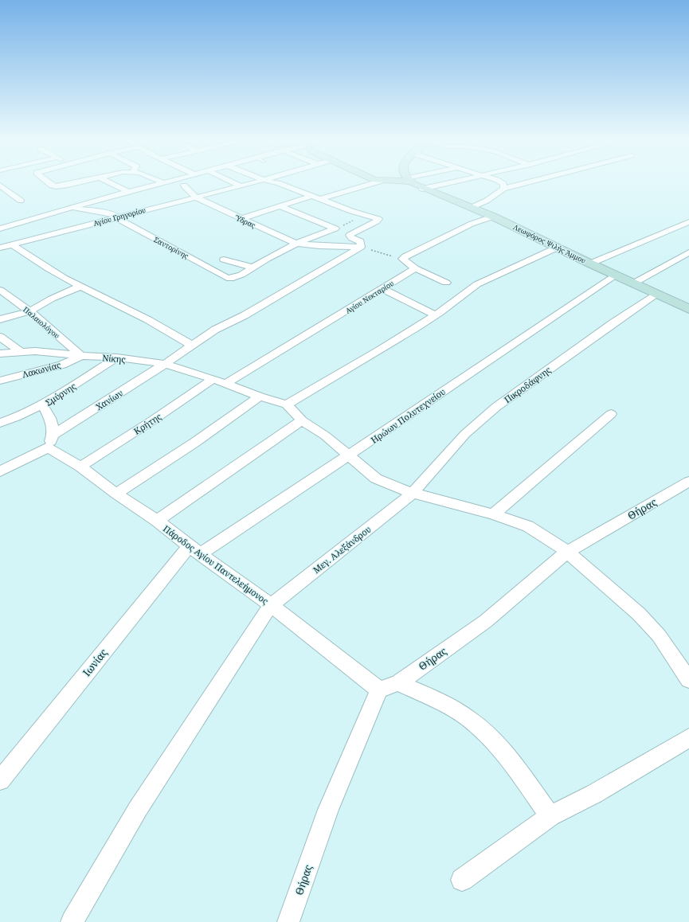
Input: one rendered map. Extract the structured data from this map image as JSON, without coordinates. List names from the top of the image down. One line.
{"streets":{"street":["Αγίου Γρηγορίου","Ύδρας","Λεωφόρος Ψιλής Άμμου","Σαντορίνης","Αγίου Νεκταρίου","Παλαιολόγου","Νίκης","Λακωνίας","Πικροδάφνης","Σμύρνης","Χανίων","Ηρώων Πολυτεχνείου","Κρήτης","Θήρας","Μεγ. Αλεξάνδρου","Πάροδος Αγίου Παντελεήμονος","Ιωνίας"]},"crossings":[["Αγίου Γρηγορίου","Ύδρας"],["Αγίου Γρηγορίου","Σαντορίνης"],["Ύδρας","Χανίων"],["Λεωφόρος Ψιλής Άμμου","Πικροδάφνης"],["Λεωφόρος Ψιλής Άμμου","Ηρώων Πολυτεχνείου"],["Αγίου Νεκταρίου","Νίκης"],["Αγίου Νεκταρίου","Κρήτης"],["Παλαιολόγου","Νίκης"],["Παλαιολόγου","Λακωνίας"],["Νίκης","Λακωνίας"],["Νίκης","Σμύρνης"],["Νίκης","Χανίων"],["Νίκης","Κρήτης"],["Πικροδάφνης","Μεγ. Αλεξάνδρου"],["Χανίων","Πάροδος Αγίου Παντελεήμονος"],["Ηρώων Πολυτεχνείου","Πάροδος Αγίου Παντελεήμονος"],["Ηρώων Πολυτεχνείου","Ιωνίας"],["Κρήτης","Πάροδος Αγίου Παντελεήμονος"],["Θήρας","Πάροδος Αγίου Παντελεήμονος"],["Μεγ. Αλεξάνδρου","Πάροδος Αγίου Παντελεήμονος"],["Πάροδος Αγίου Παντελεήμονος","Ιωνίας"]]}
